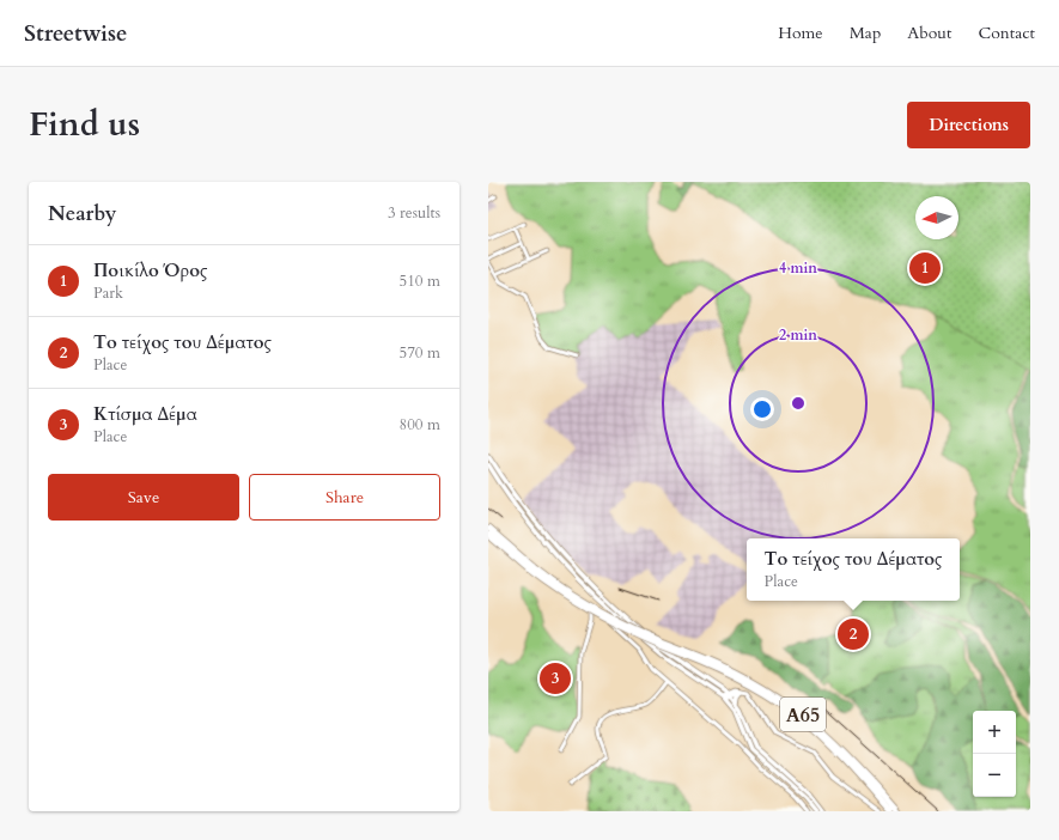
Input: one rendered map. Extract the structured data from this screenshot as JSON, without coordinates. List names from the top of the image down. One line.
{"streets":{"highway":["Α65"]},"north":"left","page":{"header":"Streetwise","nav":["Home","Map","About","Contact"],"title":"Find us","buttons":["Directions",["Save","Share"]],"heading":["Nearby","3 results"],"list":[{"mark":"1","name":"Ποικίλο Όρος","note":"Park","value":"510 m"},{"mark":"2","name":"Το τείχος του Δέματος","note":"Place","value":"570 m"},{"mark":"3","name":"Κτίσμα Δέμα","note":"Place","value":"800 m"}],"pins":["1","2","3"],"popup":["Το τείχος του Δέματος","Place"],"map_buttons":["+","−"]},"rings":["4 min","2 min"]}
